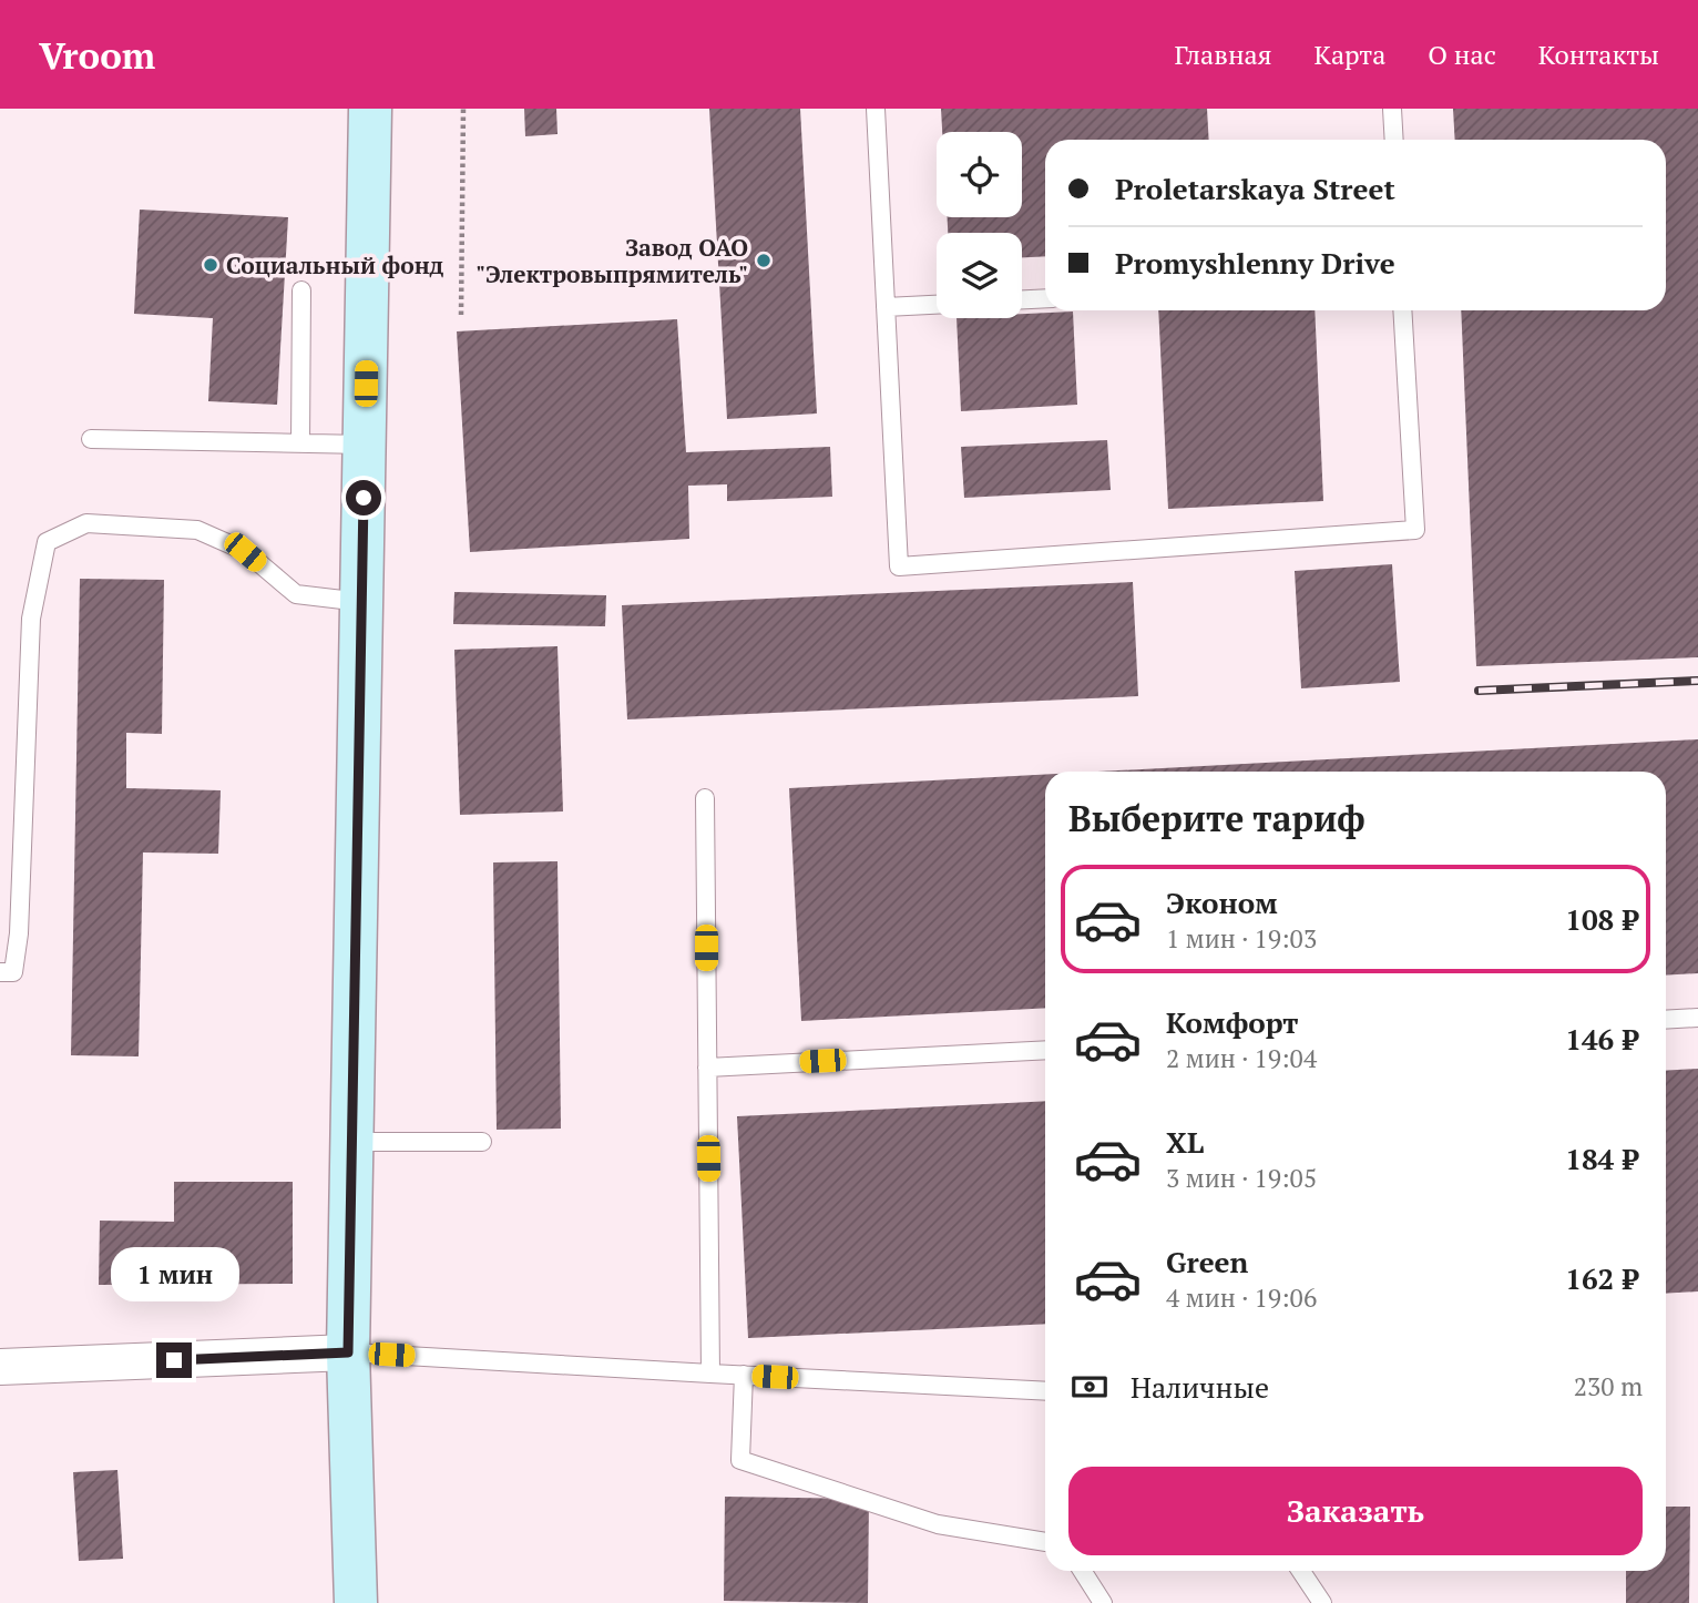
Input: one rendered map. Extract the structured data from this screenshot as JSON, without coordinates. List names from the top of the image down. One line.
{"places":["Завод ОАО \"Электровыпрямитель\"","Социальный фонд"],"page":{"header":"Vroom","nav":["Главная","Карта","О нас","Контакты"],"banner":["Proletarskaya Street","Promyshlenny Drive"],"heading":"Выберите тариф","list":[{"name":"Эконом","note":"1 мин · 19:03","value":"108 ₽"},{"name":"Комфорт","note":"2 мин · 19:04","value":"146 ₽"},{"name":"XL","note":"3 мин · 19:05","value":"184 ₽"},{"name":"Green","note":"4 мин · 19:06","value":"162 ₽"}],"bubble":"1 мин","pay":["Наличные","230 m"],"buttons":"Заказать"}}
